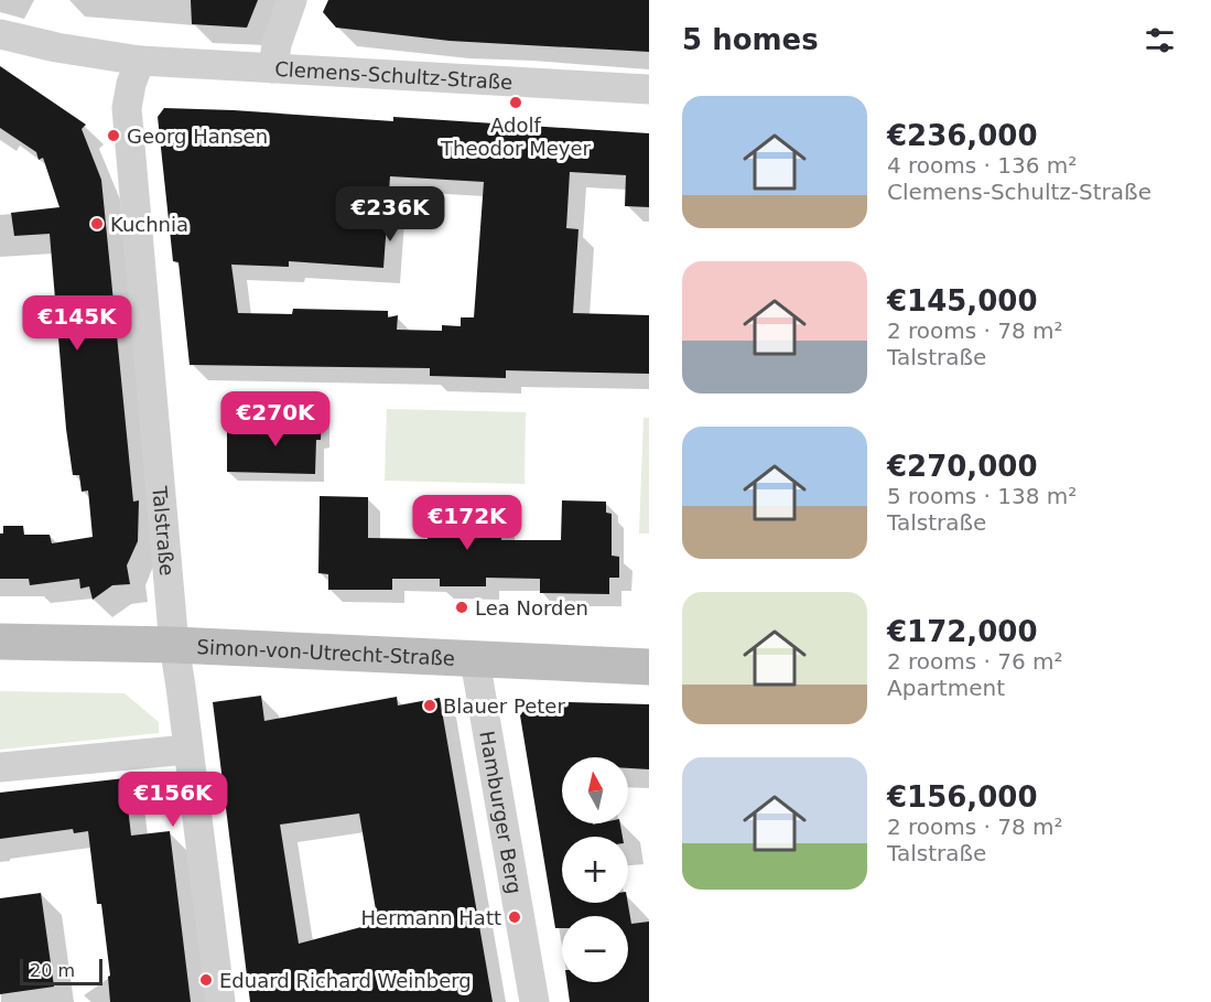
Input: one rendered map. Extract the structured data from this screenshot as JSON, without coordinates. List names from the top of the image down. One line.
{"streets":{"main road":["Simon-von-Utrecht-Straße"],"street":["Clemens-Schultz-Straße","Talstraße","Hamburger Berg"]},"crossings":[["Clemens-Schultz-Straße","Talstraße"],["Talstraße","Simon-von-Utrecht-Straße"],["Simon-von-Utrecht-Straße","Hamburger Berg"]],"places":["Adolf Theodor Meyer","Georg Hansen","Kuchnia","Lea Norden","Blauer Peter","Hermann Hatt","Eduard Richard Weinberg"],"scale_bar":"20 m","north":"top","page":{"heading":"5 homes","list":[{"name":"€236,000","note":"4 rooms · 136 m² · Clemens-Schultz-Straße"},{"name":"€145,000","note":"2 rooms · 78 m² · Talstraße"},{"name":"€270,000","note":"5 rooms · 138 m² · Talstraße"},{"name":"€172,000","note":"2 rooms · 76 m² · Apartment"},{"name":"€156,000","note":"2 rooms · 78 m² · Talstraße"}],"price":["€236K","€145K","€270K","€172K","€156K"],"map_buttons":["+","−"],"scale":"20 m"}}
